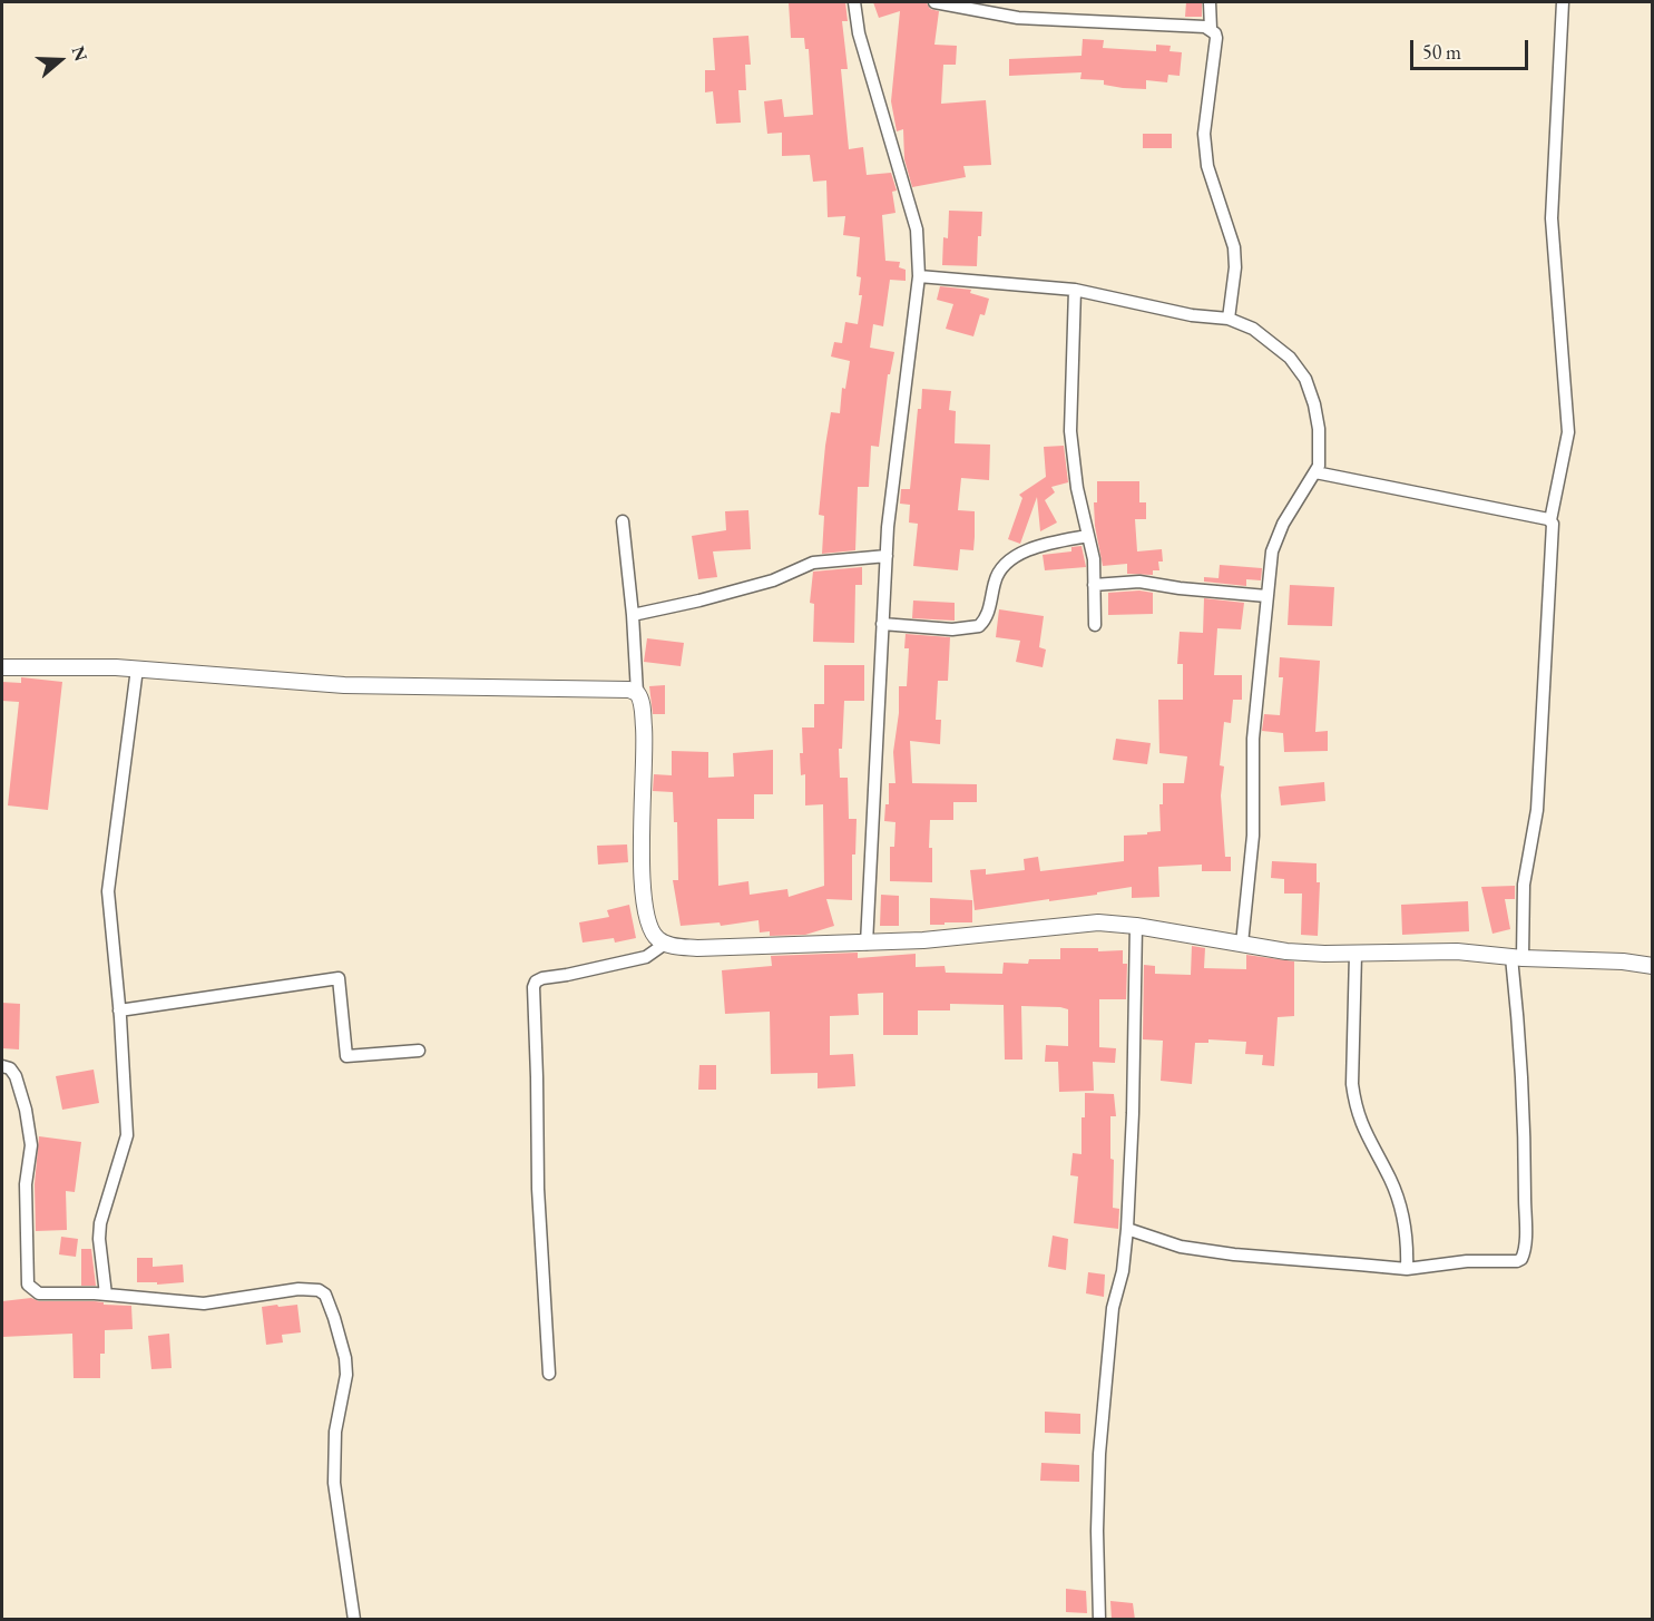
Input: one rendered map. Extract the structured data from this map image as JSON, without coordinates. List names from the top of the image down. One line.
{"scale_bar":"50 m","north":"right"}
